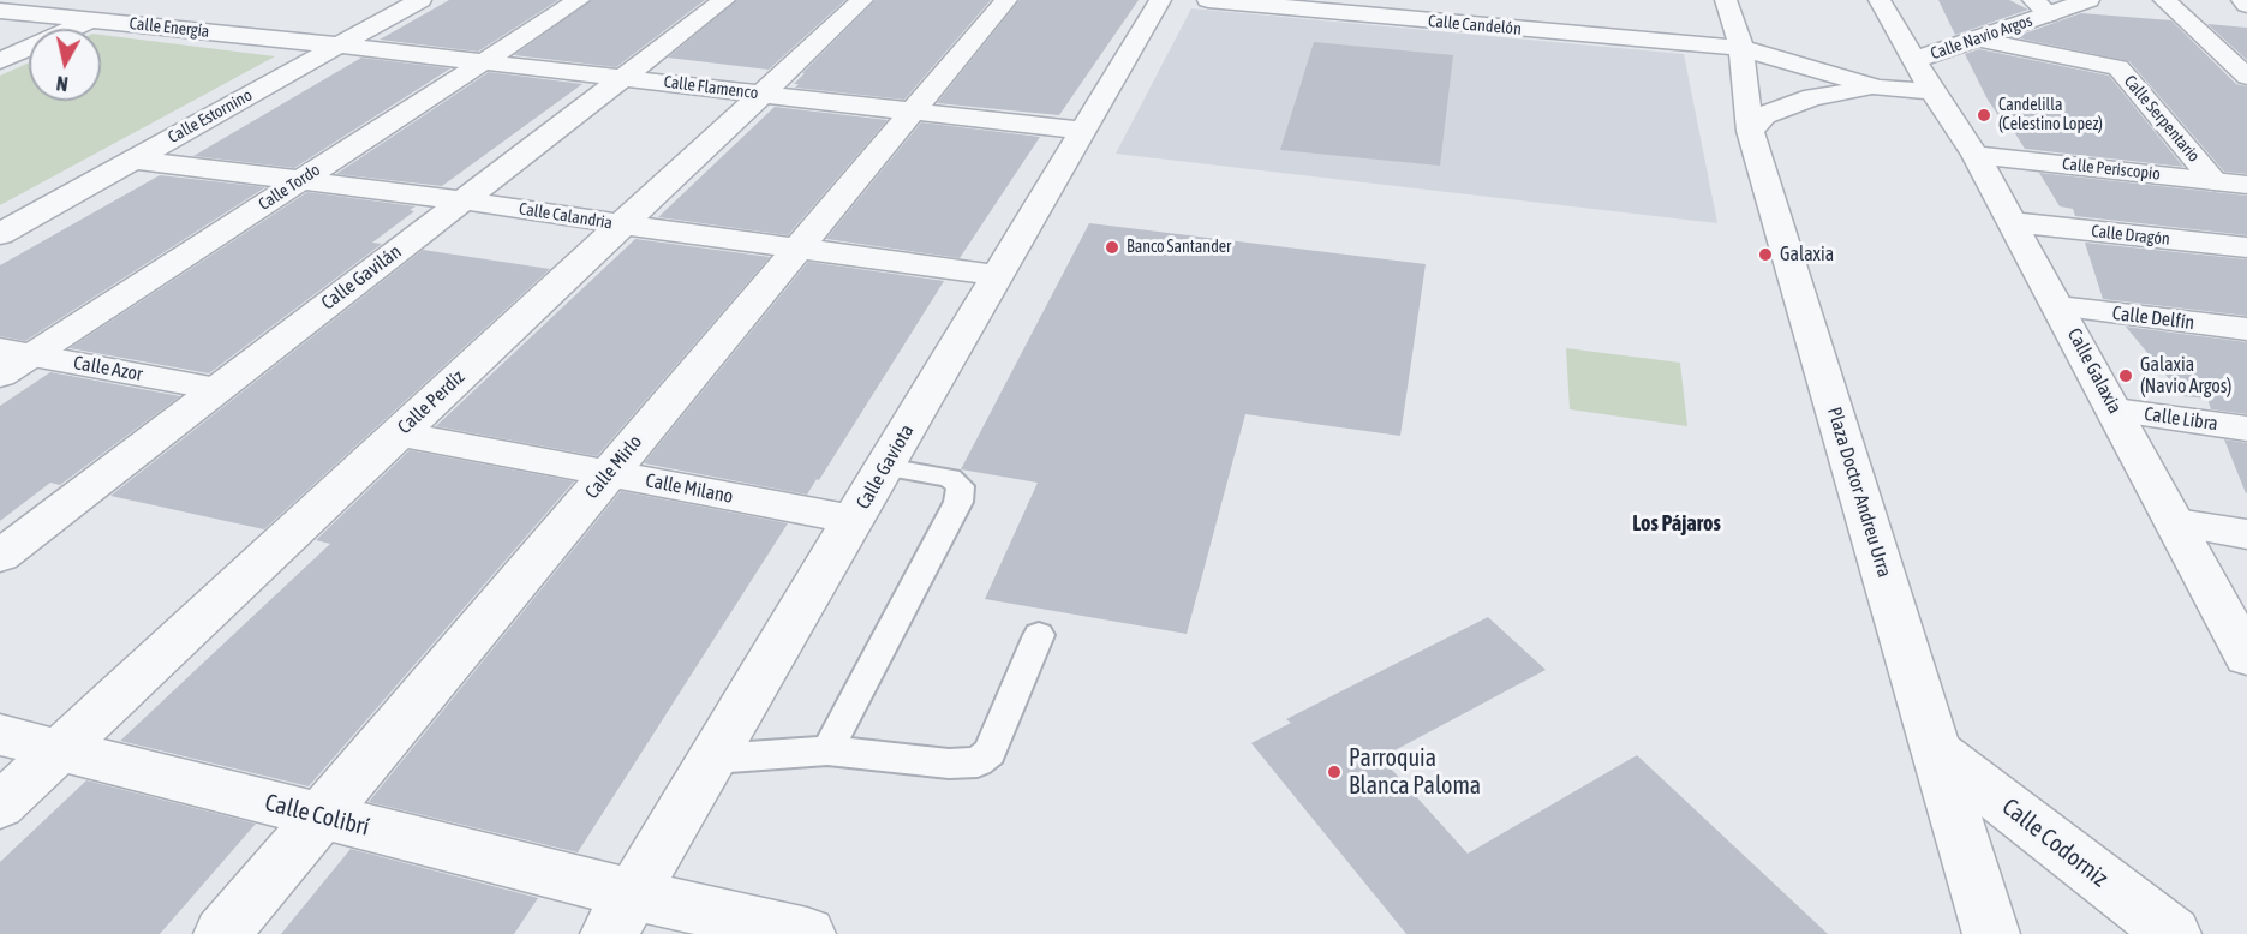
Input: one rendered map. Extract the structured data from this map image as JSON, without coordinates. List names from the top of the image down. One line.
{"streets":{"street":["Calle Candelón","Calle Energía","Calle Navio Argos","Calle Flamenco","Calle Estornino","Calle Serpentario","Calle Periscopio","Calle Tordo","Calle Calandria","Calle Dragón","Calle Gavilán","Calle Delfín","Calle Azor","Calle Galaxia","Calle Perdíz","Calle Libra","Calle Mirlo","Calle Gaviota","Calle Milano","Plaza Doctor Andreu Urra","Calle Colibrí","Calle Codorniz"]},"crossings":[["Calle Candelón","Plaza Doctor Andreu Urra"],["Calle Energía","Calle Flamenco"],["Calle Energía","Calle Estornino"],["Calle Navio Argos","Calle Serpentario"],["Calle Navio Argos","Calle Galaxia"],["Calle Flamenco","Calle Estornino"],["Calle Flamenco","Calle Tordo"],["Calle Flamenco","Calle Gavilán"],["Calle Flamenco","Calle Perdíz"],["Calle Flamenco","Calle Mirlo"],["Calle Flamenco","Calle Gaviota"],["Calle Estornino","Calle Calandria"],["Calle Serpentario","Calle Periscopio"],["Calle Periscopio","Calle Galaxia"],["Calle Tordo","Calle Calandria"],["Calle Tordo","Calle Azor"],["Calle Calandria","Calle Gavilán"],["Calle Calandria","Calle Perdíz"],["Calle Calandria","Calle Mirlo"],["Calle Calandria","Calle Gaviota"],["Calle Dragón","Calle Galaxia"],["Calle Gavilán","Calle Azor"],["Calle Delfín","Calle Galaxia"],["Calle Galaxia","Calle Libra"],["Calle Perdíz","Calle Milano"],["Calle Perdíz","Calle Colibrí"],["Calle Mirlo","Calle Milano"],["Calle Mirlo","Calle Colibrí"],["Calle Gaviota","Calle Milano"],["Calle Gaviota","Calle Colibrí"],["Plaza Doctor Andreu Urra","Calle Codorniz"]],"districts":["Los Pájaros"],"places":["Candelilla (Celestino Lopez)","Banco Santander","Galaxia","Galaxia (Navio Argos)","Parroquia Blanca Paloma"],"north":"bottom"}
